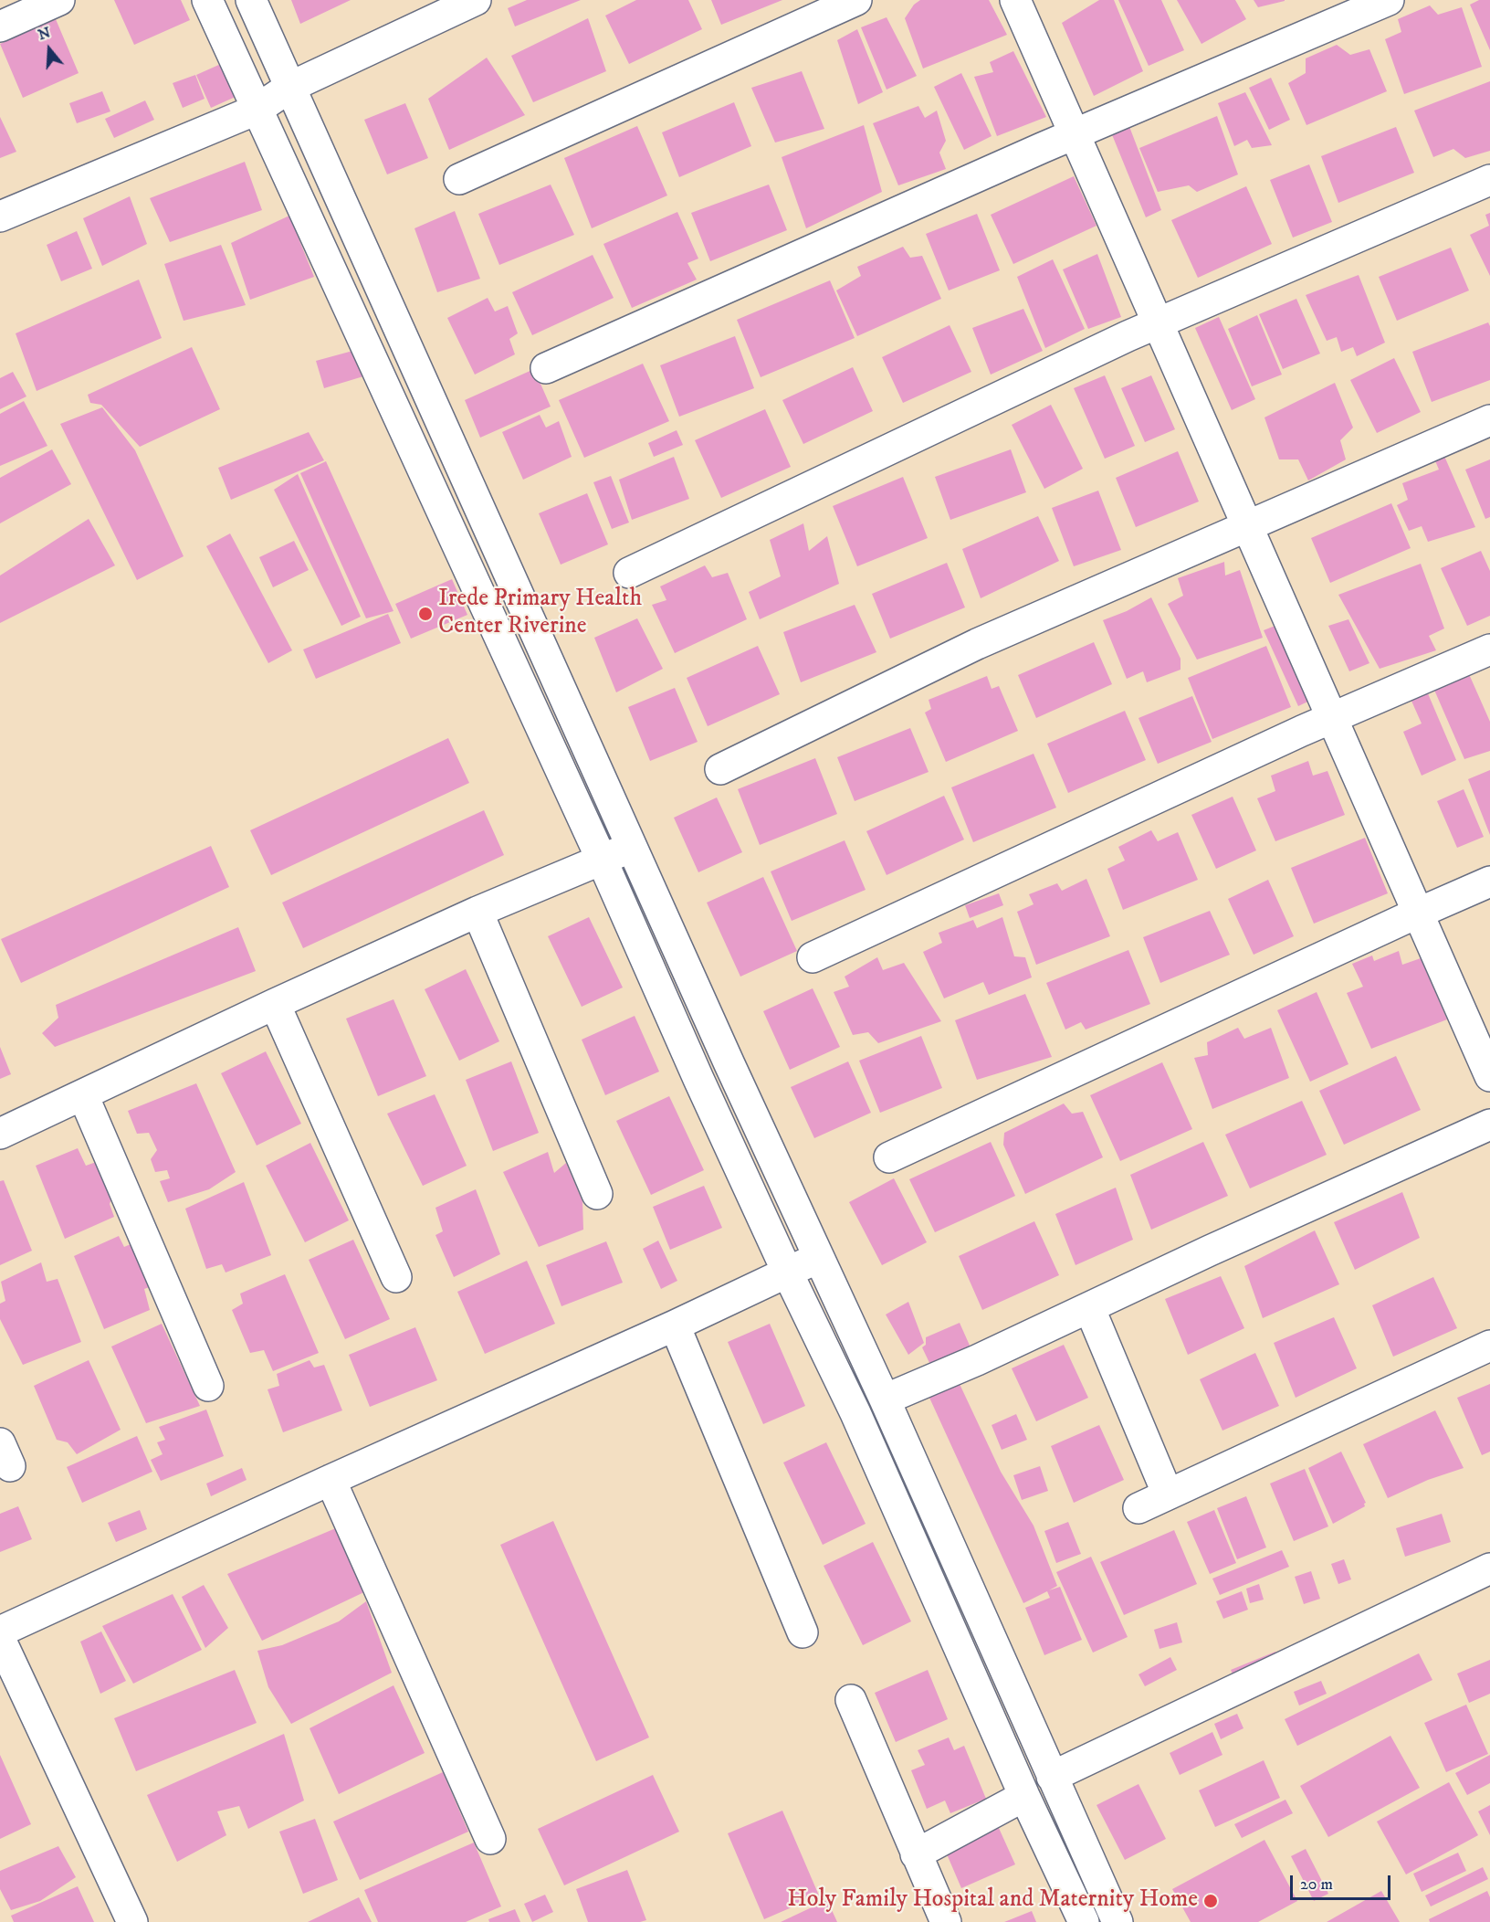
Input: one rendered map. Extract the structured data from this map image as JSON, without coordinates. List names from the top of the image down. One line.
{"places":["Irede Primary Health Center Riverine","Holy Family Hospital and Maternity Home"],"scale_bar":"20 m","north":"top"}
